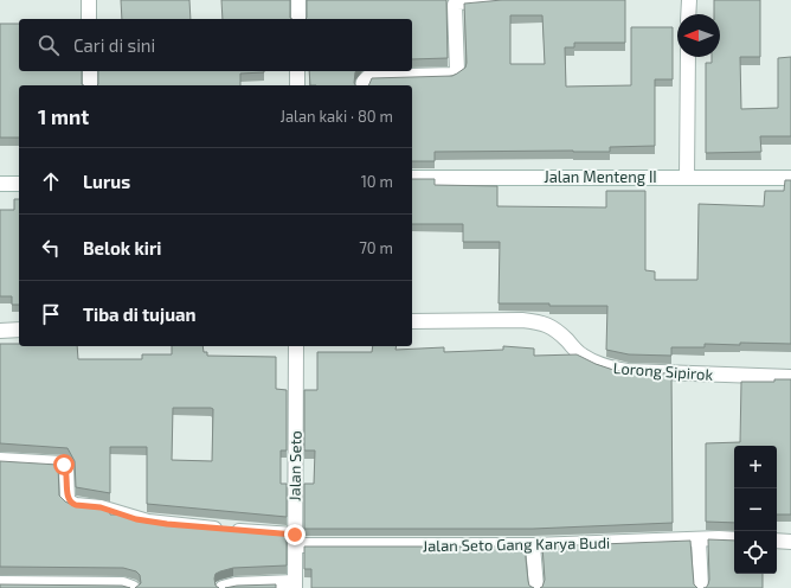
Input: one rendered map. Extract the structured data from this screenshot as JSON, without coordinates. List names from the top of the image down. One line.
{"streets":{"street":["Jalan Menteng II","Lorong Sipirok","Jalan Seto","Jalan Seto Gang Karya Budi"]},"crossings":[["Jalan Seto","Jalan Seto Gang Karya Budi"]],"north":"left","page":{"search":"Cari di sini","heading":["1 mnt","Jalan kaki · 80 m"],"list":[["Lurus","10 m"],["Belok kiri","70 m"],"Tiba di tujuan"],"map_buttons":["+","−"]}}
